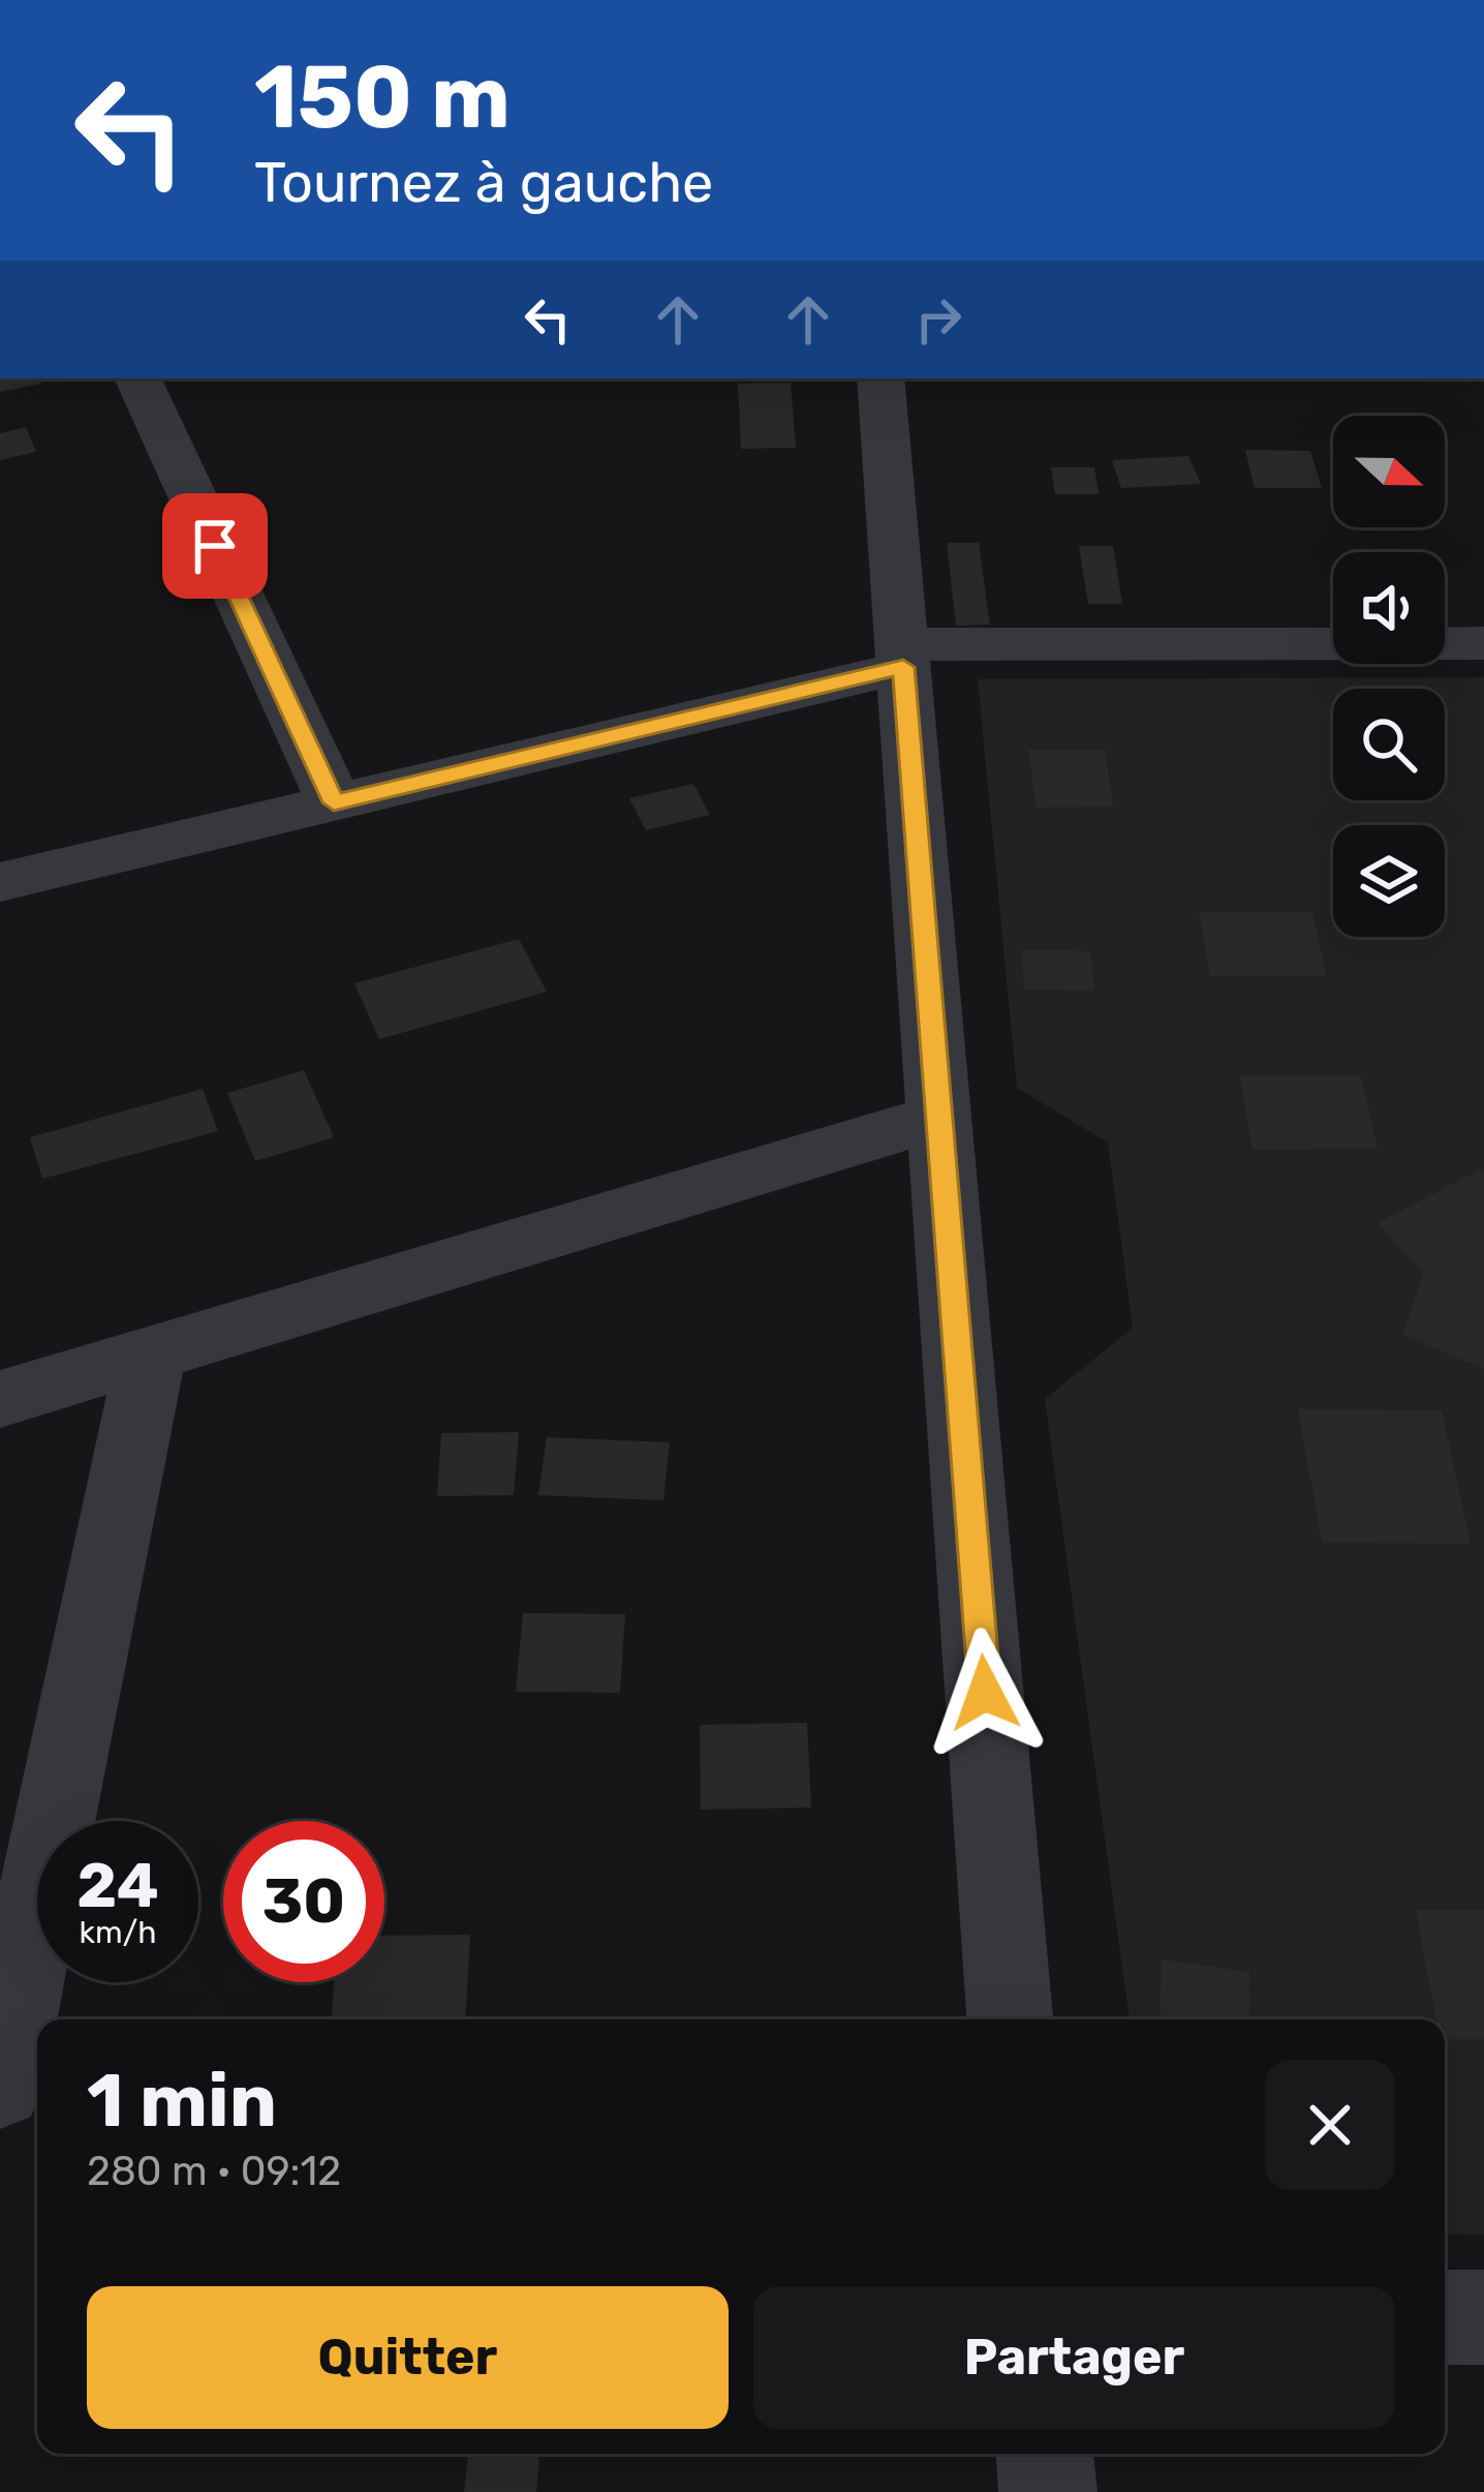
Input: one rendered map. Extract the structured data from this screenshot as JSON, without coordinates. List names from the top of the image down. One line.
{"north":"right","page":{"turn":["150 m","Tournez à gauche"],"speed":"24 km/h","limit":"30","heading":["1 min","280 m · 09:12"],"buttons":["Quitter","Partager"]}}
